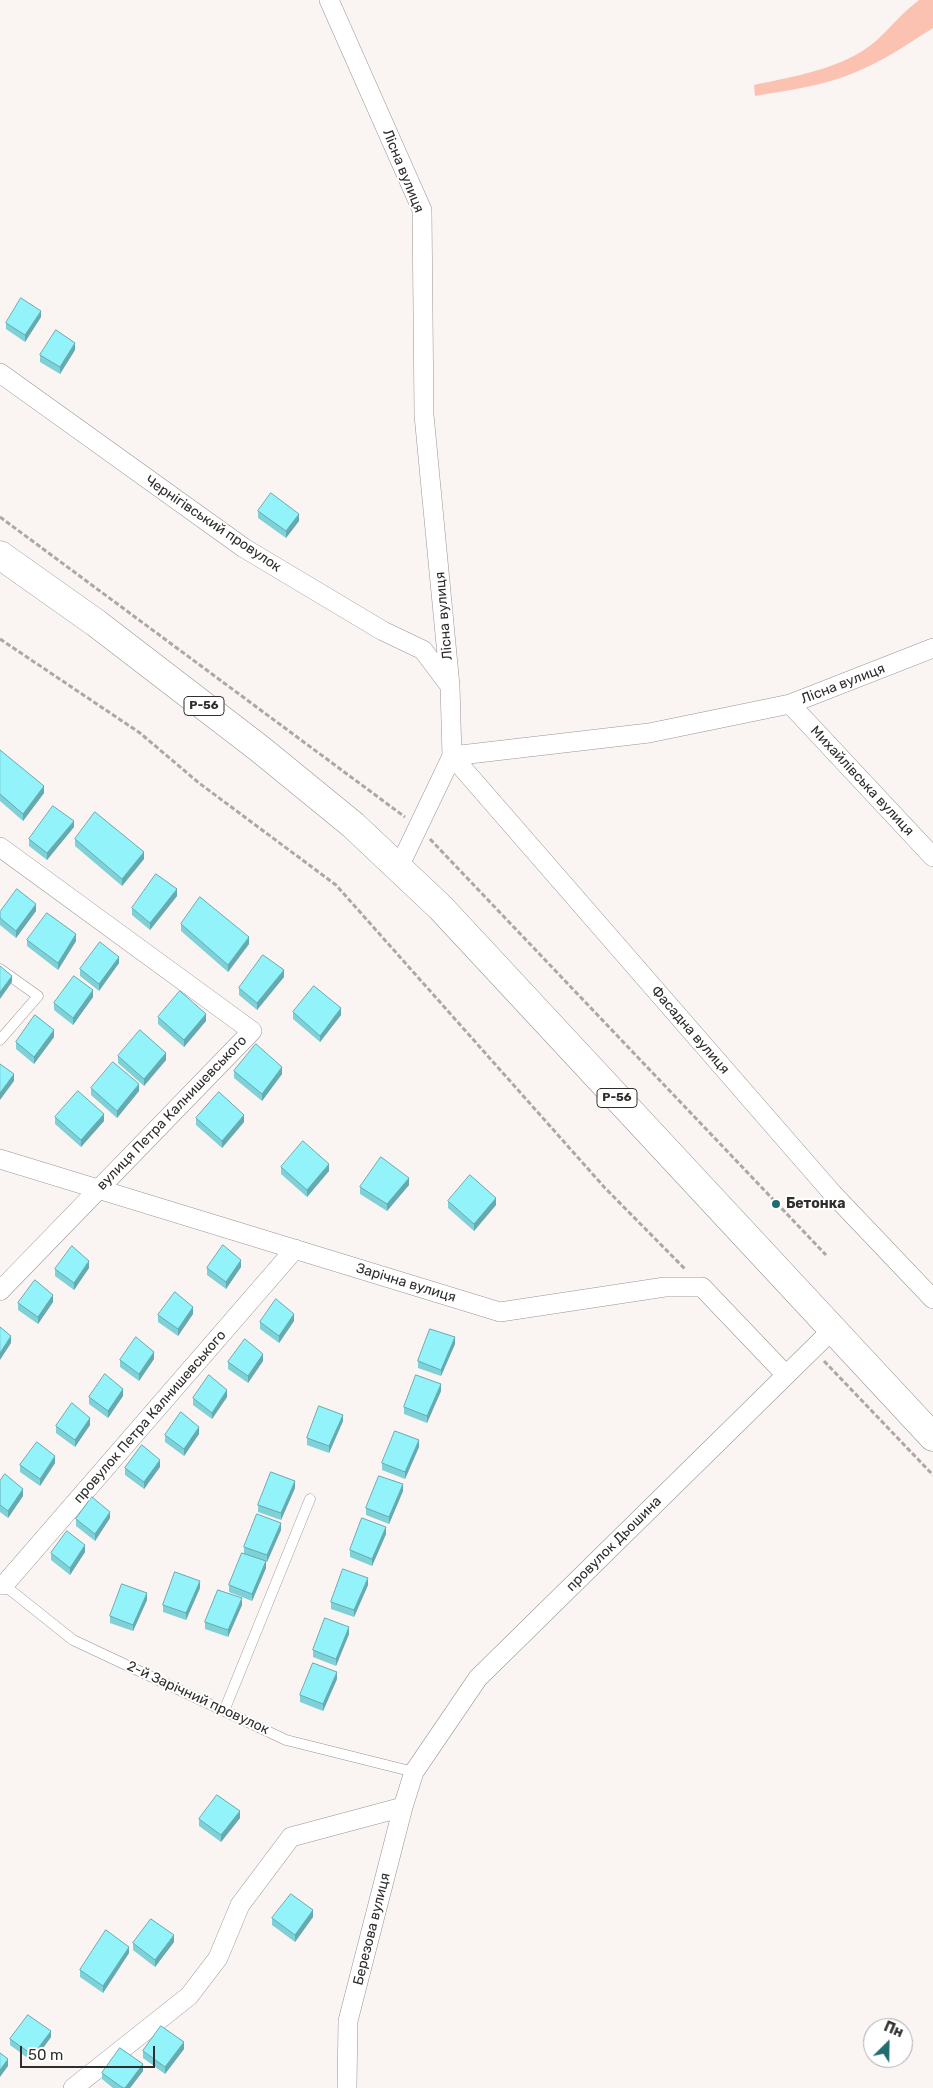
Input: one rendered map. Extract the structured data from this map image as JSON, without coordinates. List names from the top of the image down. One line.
{"streets":{"main road":["Р-56"],"street":["Лісна вулиця","Чернігівський провулок","Михайлівська вулиця","Фасадна вулиця","вулиця Петра Калнишевського","Зарічна вулиця","провулок Петра Калнишевського","провулок Дьошина","Березова вулиця"],"lane":["2-й Зарічний провулок"]},"crossings":[["Лісна вулиця","Чернігівський провулок"],["Лісна вулиця","Михайлівська вулиця"],["Лісна вулиця","Фасадна вулиця"],["Р-56","провулок Дьошина"],["вулиця Петра Калнишевського","Зарічна вулиця"],["Зарічна вулиця","провулок Петра Калнишевського"],["Зарічна вулиця","провулок Дьошина"],["провулок Петра Калнишевського","2-й Зарічний провулок"],["провулок Дьошина","2-й Зарічний провулок"],["провулок Дьошина","Березова вулиця"],["2-й Зарічний провулок","Березова вулиця"]],"places":["Бетонка"],"scale_bar":"50 m","north":"top right"}
